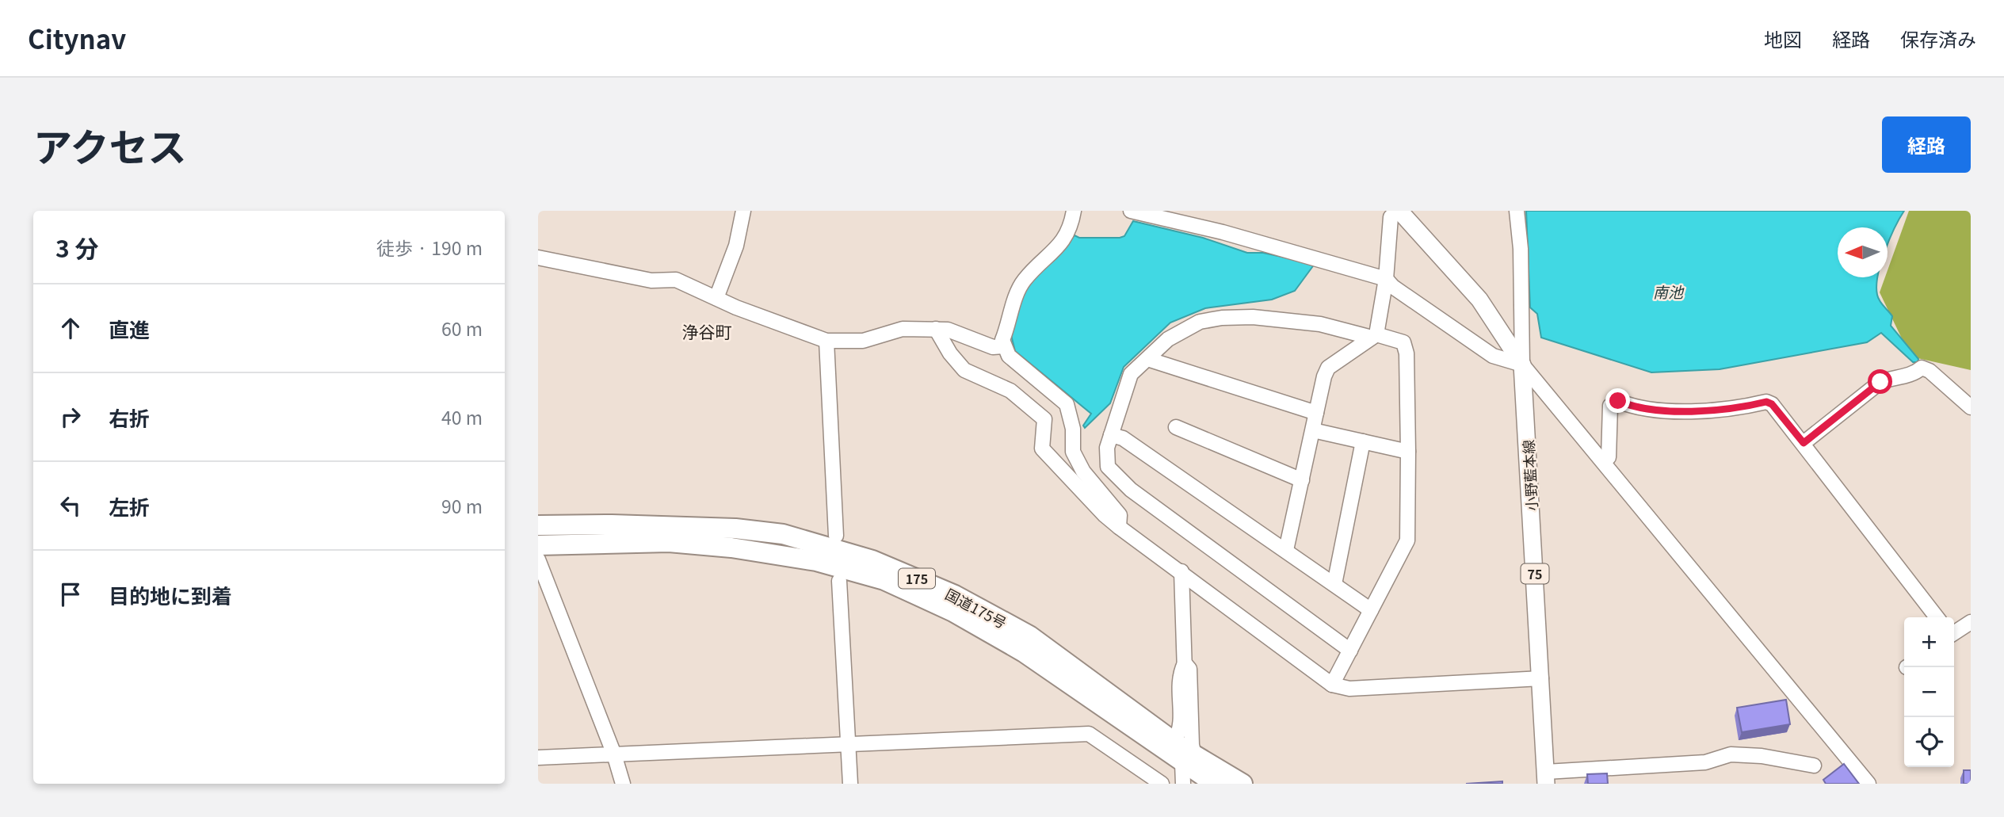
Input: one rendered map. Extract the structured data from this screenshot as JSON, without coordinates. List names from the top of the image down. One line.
{"streets":{"highway":["175","国道175号"],"main road":["小野藍本線","75"]},"districts":["浄谷町"],"water":["南池"],"north":"left","page":{"header":"Citynav","nav":["地図","経路","保存済み"],"title":"アクセス","buttons":"経路","heading":["3 分","徒歩 · 190 m"],"list":[["直進","60 m"],["右折","40 m"],["左折","90 m"],"目的地に到着"],"map_buttons":["+","−"]}}
